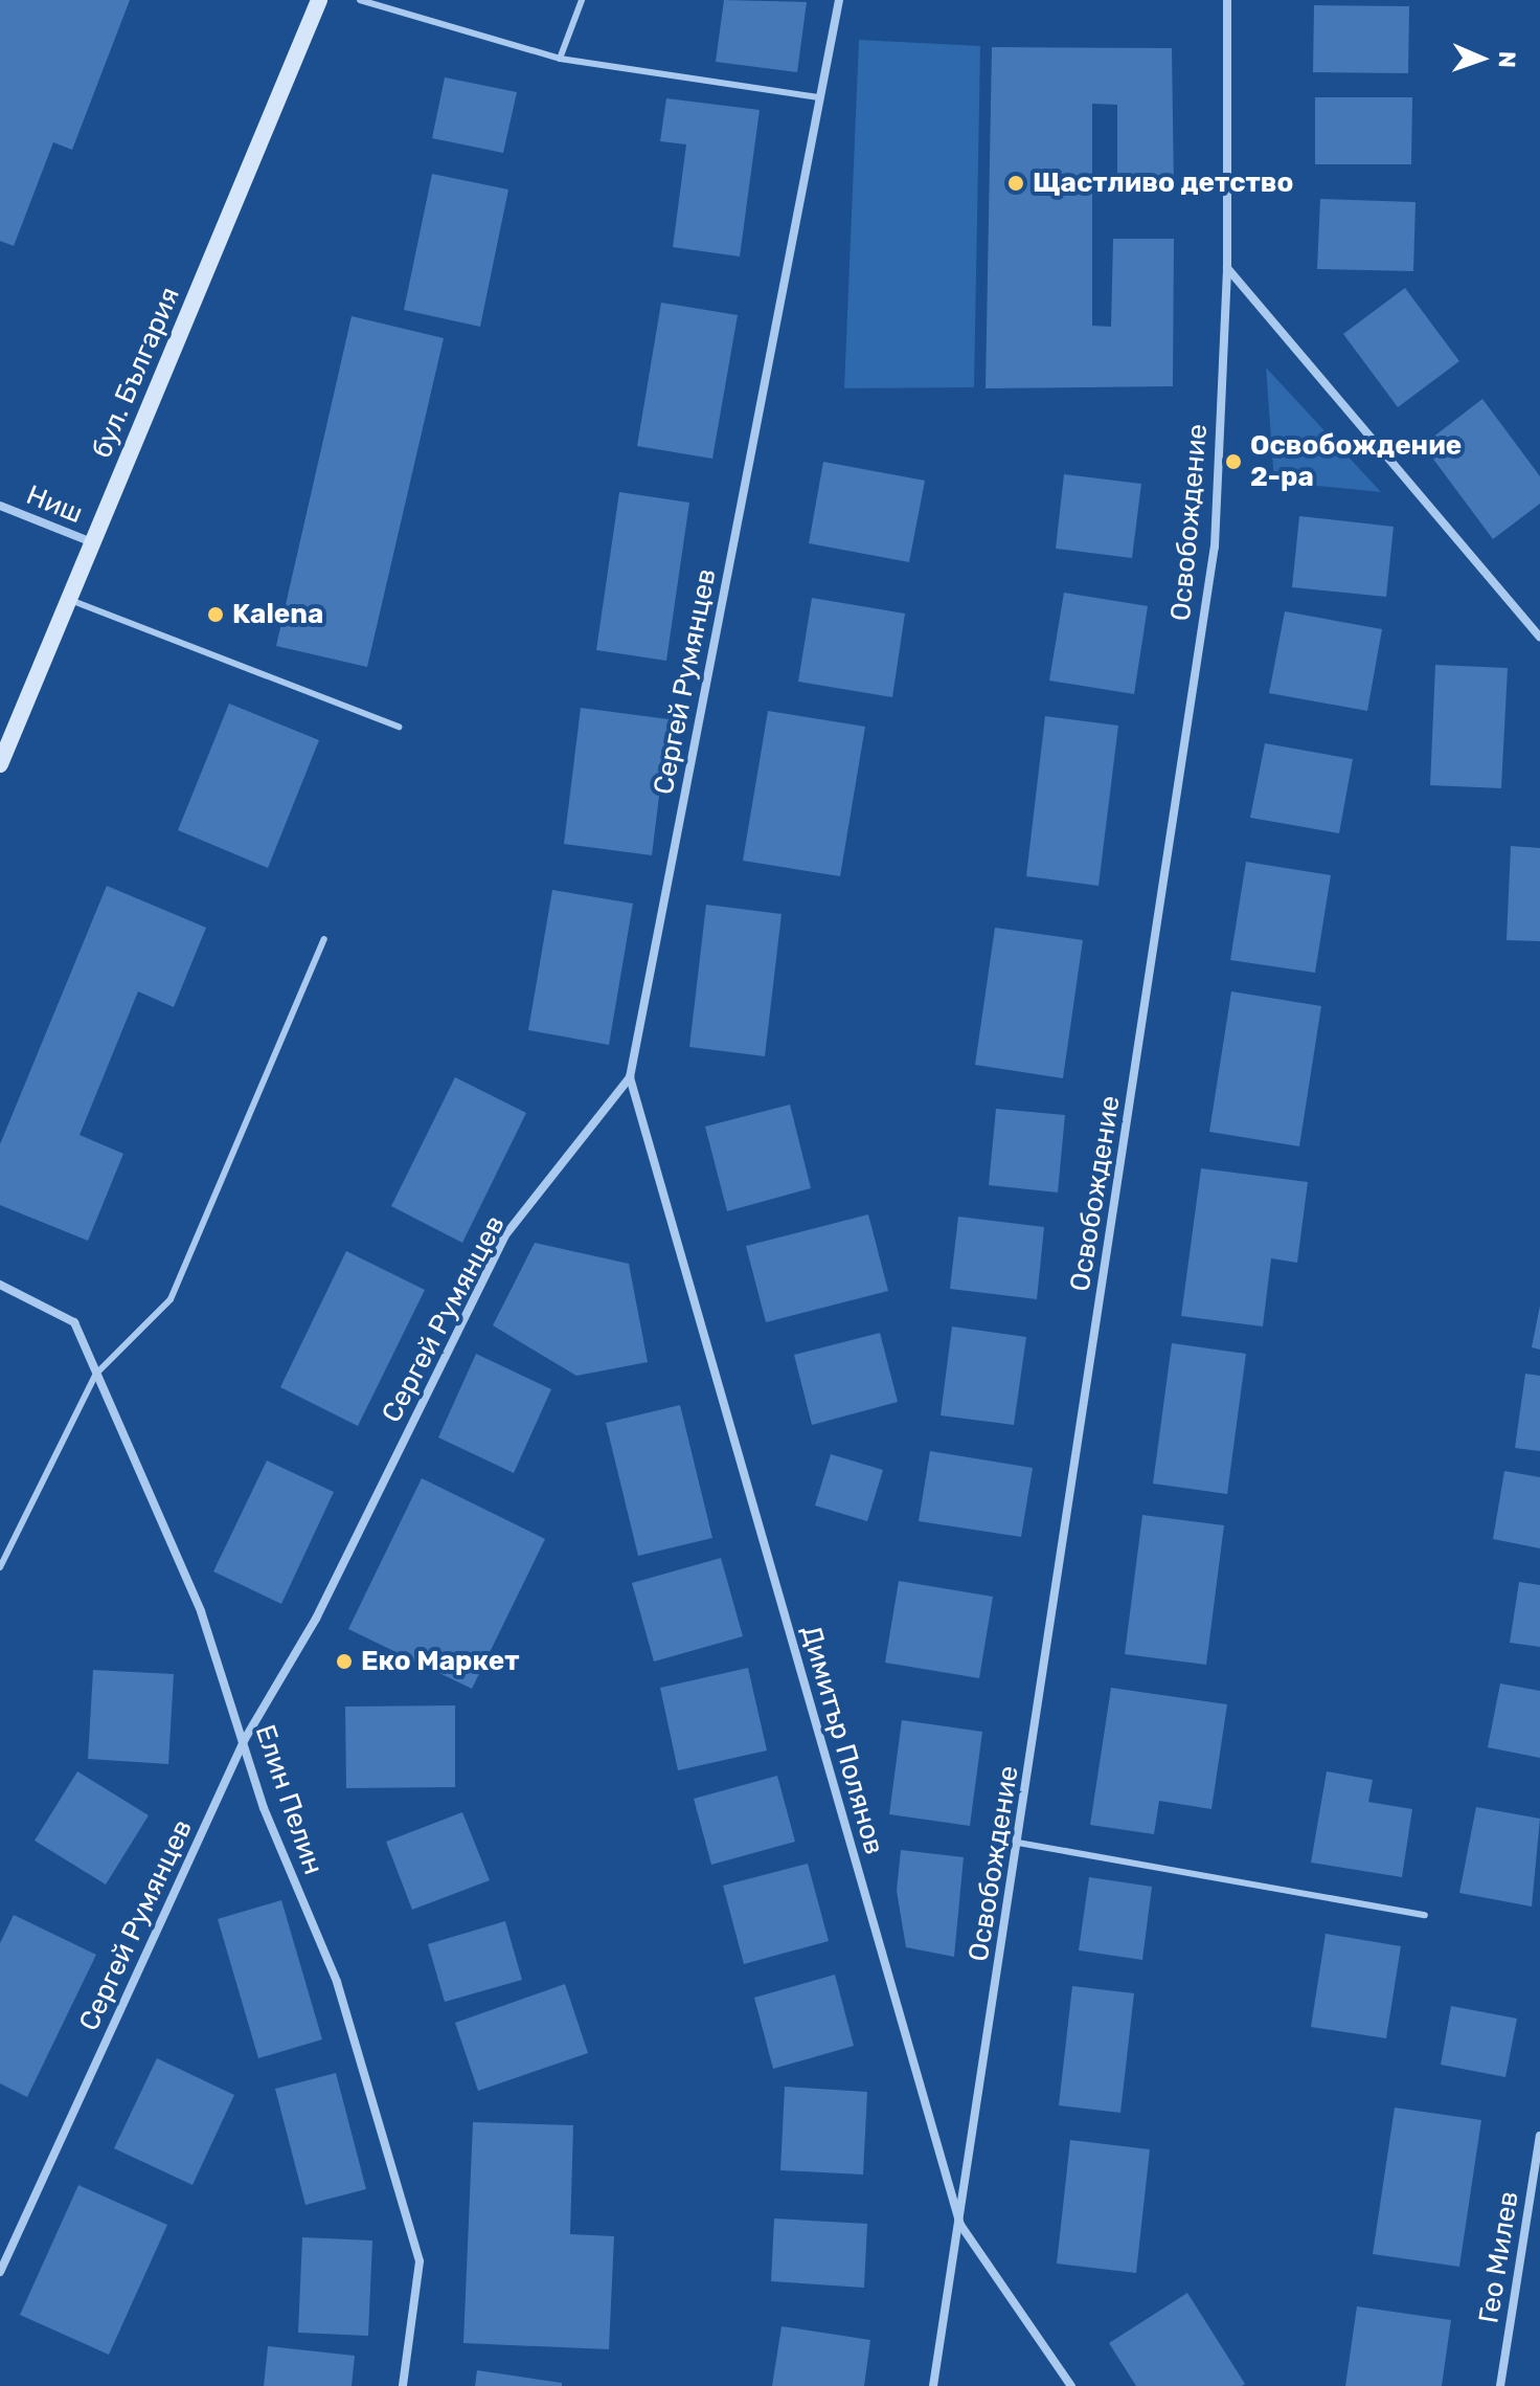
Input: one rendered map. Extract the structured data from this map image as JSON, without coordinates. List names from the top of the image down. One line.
{"streets":{"main road":["бул. България"],"street":["Ниш","Освобождение","Сергей Румянцев","Димитър Полянов","Елин Пелин","Гео Милев"]},"crossings":[["бул. България","Ниш"],["Освобождение","Димитър Полянов"],["Сергей Румянцев","Димитър Полянов"],["Сергей Румянцев","Елин Пелин"]],"places":["Щастливо детство","Освобождение 2-ра","Kalena","Еко Маркет"],"north":"right"}
